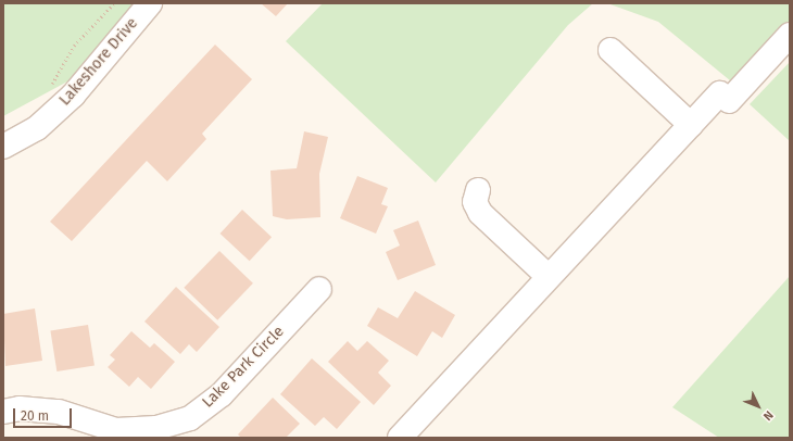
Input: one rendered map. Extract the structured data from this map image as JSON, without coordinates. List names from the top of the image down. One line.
{"streets":{"street":["Lakeshore Drive","Lake Park Circle"]},"scale_bar":"20 m","north":"bottom right"}
